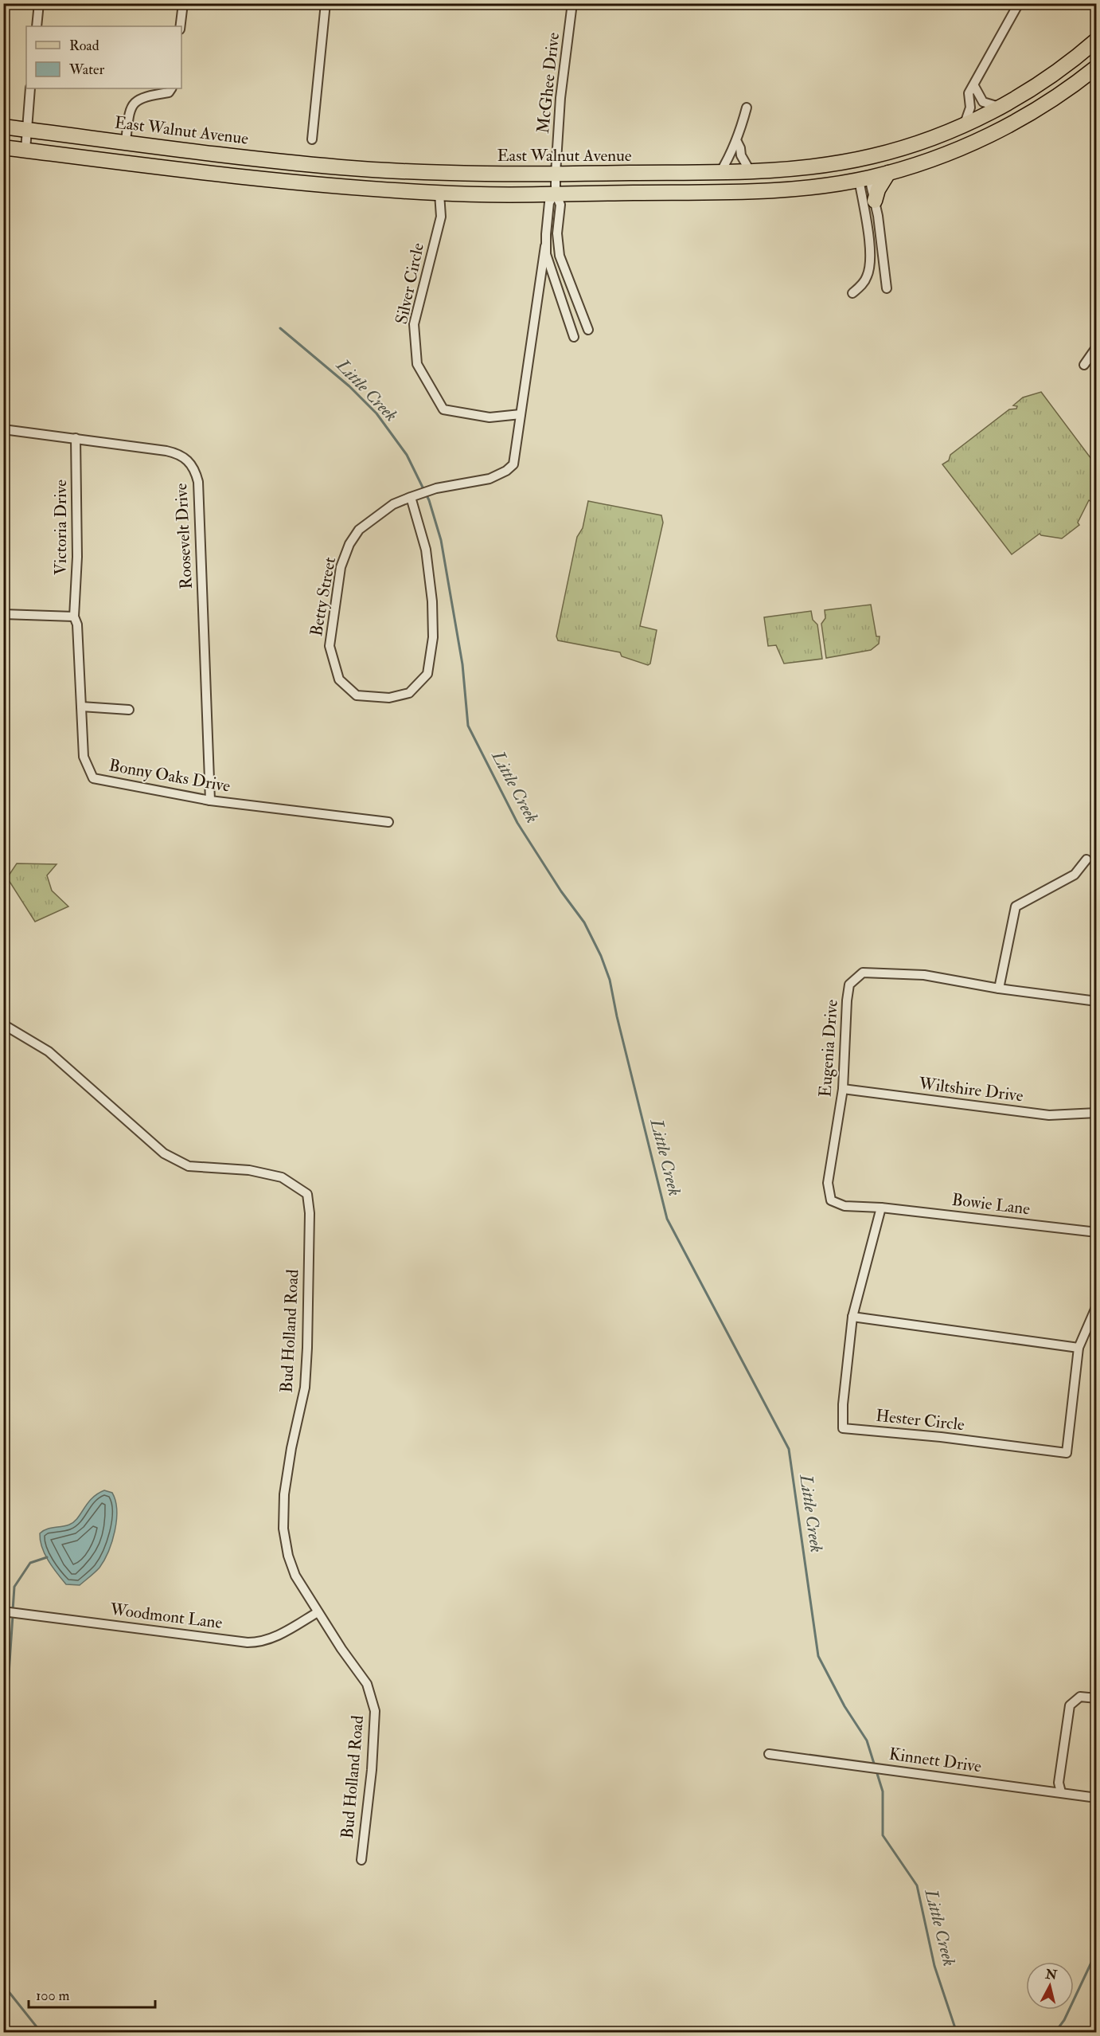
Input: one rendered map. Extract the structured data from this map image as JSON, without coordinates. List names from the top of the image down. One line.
{"streets":{"main road":["East Walnut Avenue"],"street":["McGhee Drive","Silver Circle","Victoria Drive","Roosevelt Drive","Betty Street","Bonny Oaks Drive","Eugenia Drive","Wiltshire Drive","Bowie Lane","Bud Holland Road","Hester Circle","Woodmont Lane","Kinnett Drive"]},"crossings":[["McGhee Drive","East Walnut Avenue"],["McGhee Drive","Betty Street"],["Silver Circle","Betty Street"],["Victoria Drive","Roosevelt Drive"],["Victoria Drive","Bonny Oaks Drive"],["Roosevelt Drive","Bonny Oaks Drive"],["Eugenia Drive","Wiltshire Drive"],["Eugenia Drive","Bowie Lane"],["Eugenia Drive","Hester Circle"],["Bowie Lane","Hester Circle"],["Bud Holland Road","Woodmont Lane"]],"water":["Little Creek"],"legend":["Road","Water"],"scale_bar":"100 m","north":"top"}
